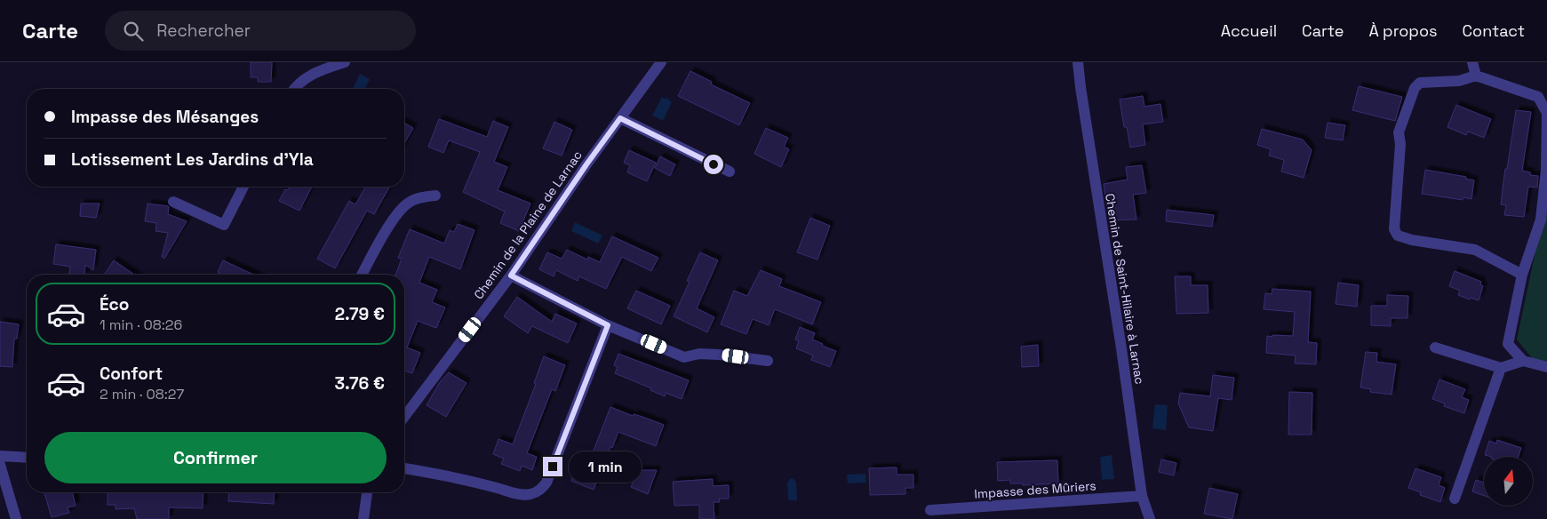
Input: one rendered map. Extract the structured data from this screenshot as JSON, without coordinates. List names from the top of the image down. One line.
{"streets":{"street":["Chemin de la Plaine de Larnac","Chemin de Saint-Hilaire à Larnac","Impasse des Mûriers"]},"crossings":[["Chemin de Saint-Hilaire à Larnac","Impasse des Mûriers"]],"north":"top","page":{"header":"Carte","search":"Rechercher","nav":["Accueil","Carte","À propos","Contact"],"banner":["Impasse des Mésanges","Lotissement Les Jardins d'Yla"],"list":[{"name":"Éco","note":"1 min · 08:26","value":"2.79 €"},{"name":"Confort","note":"2 min · 08:27","value":"3.76 €"}],"buttons":"Confirmer","bubble":"1 min"}}
